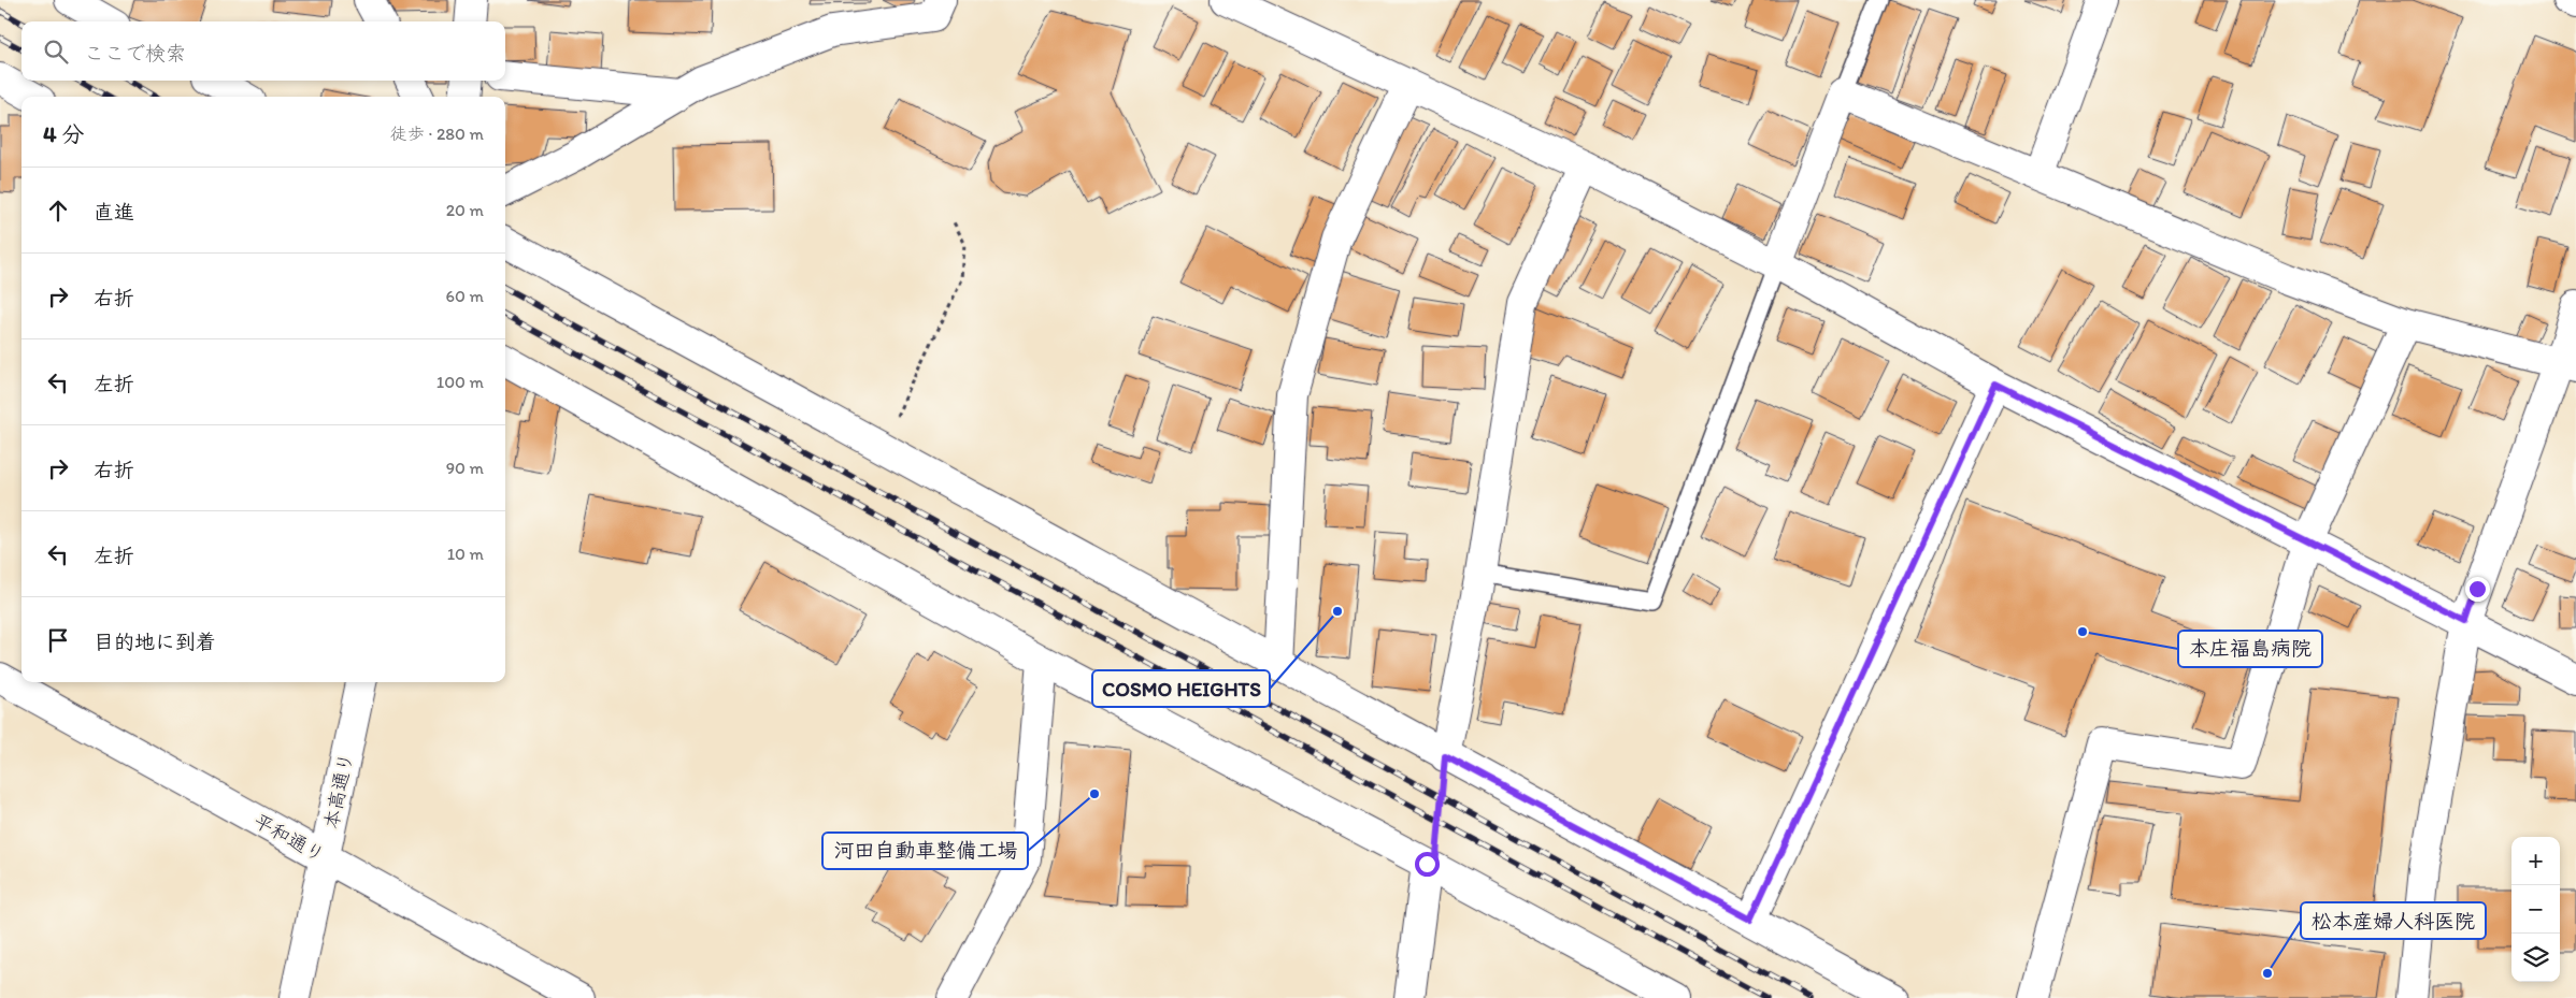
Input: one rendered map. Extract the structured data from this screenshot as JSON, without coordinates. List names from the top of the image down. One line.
{"streets":{"street":["本高通り","平和通り"]},"crossings":[["本高通り","平和通り"]],"places":["COSMO HEIGHTS","本庄福島病院","河田自動車整備工場","松本産婦人科医院"],"page":{"search":"ここで検索","heading":["4 分","徒歩 · 280 m"],"list":[["直進","20 m"],["右折","60 m"],["左折","100 m"],["右折","90 m"],["左折","10 m"],"目的地に到着"],"map_buttons":["+","−"]}}
